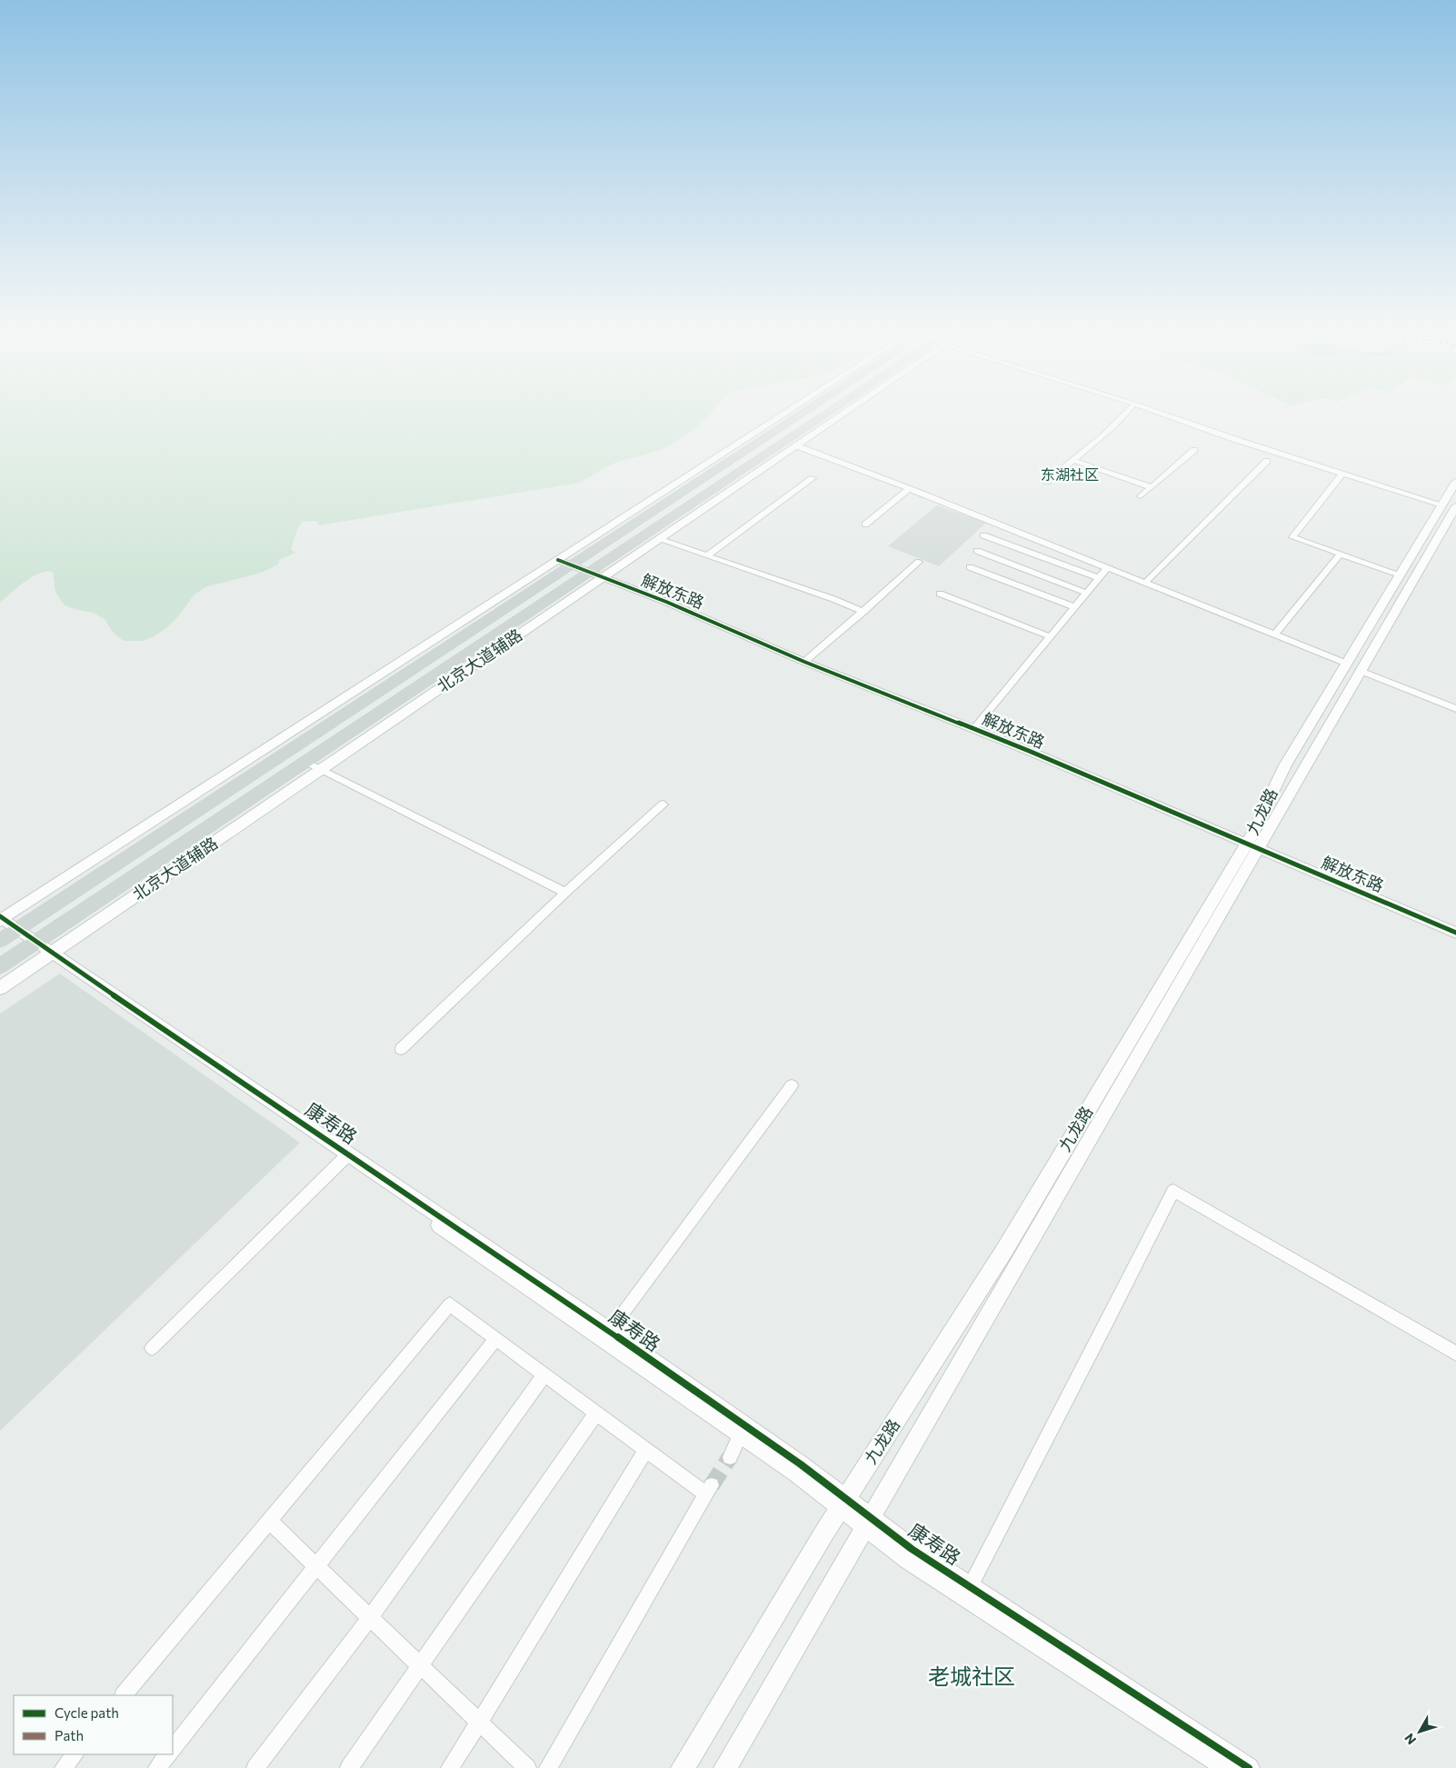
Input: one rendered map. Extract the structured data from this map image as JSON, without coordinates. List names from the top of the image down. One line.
{"streets":{"main road":["北京大道辅路","九龙路"],"street":["解放东路","康寿路"]},"crossings":[["解放东路","北京大道辅路"],["解放东路","九龙路"],["北京大道辅路","康寿路"],["九龙路","康寿路"]],"districts":["东湖社区","老城社区"],"legend":["Cycle path","Path"],"north":"bottom left"}
